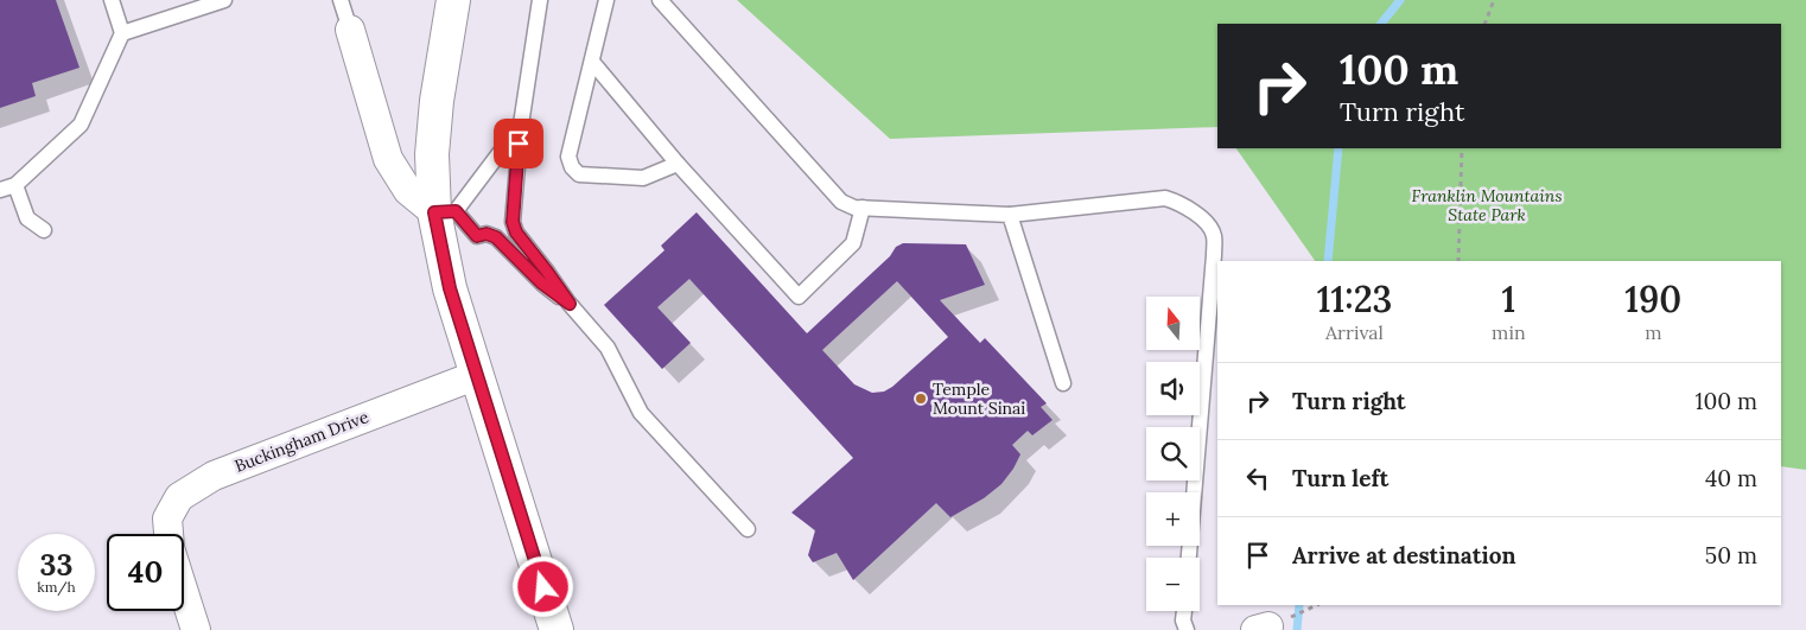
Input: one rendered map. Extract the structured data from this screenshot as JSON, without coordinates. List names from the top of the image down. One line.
{"streets":{"street":["Buckingham Drive"]},"parks":["Franklin Mountains State Park"],"places":["Temple Mount Sinai"],"north":"top","page":{"turn":["100 m","Turn right"],"eta":["11:23","Arrival","1","min","190","m"],"map_buttons":["+","−"],"list":[{"name":"Turn right","value":"100 m"},{"name":"Turn left","value":"40 m"},{"name":"Arrive at destination","value":"50 m"}],"speed":"33 km/h","limit":"40"}}
